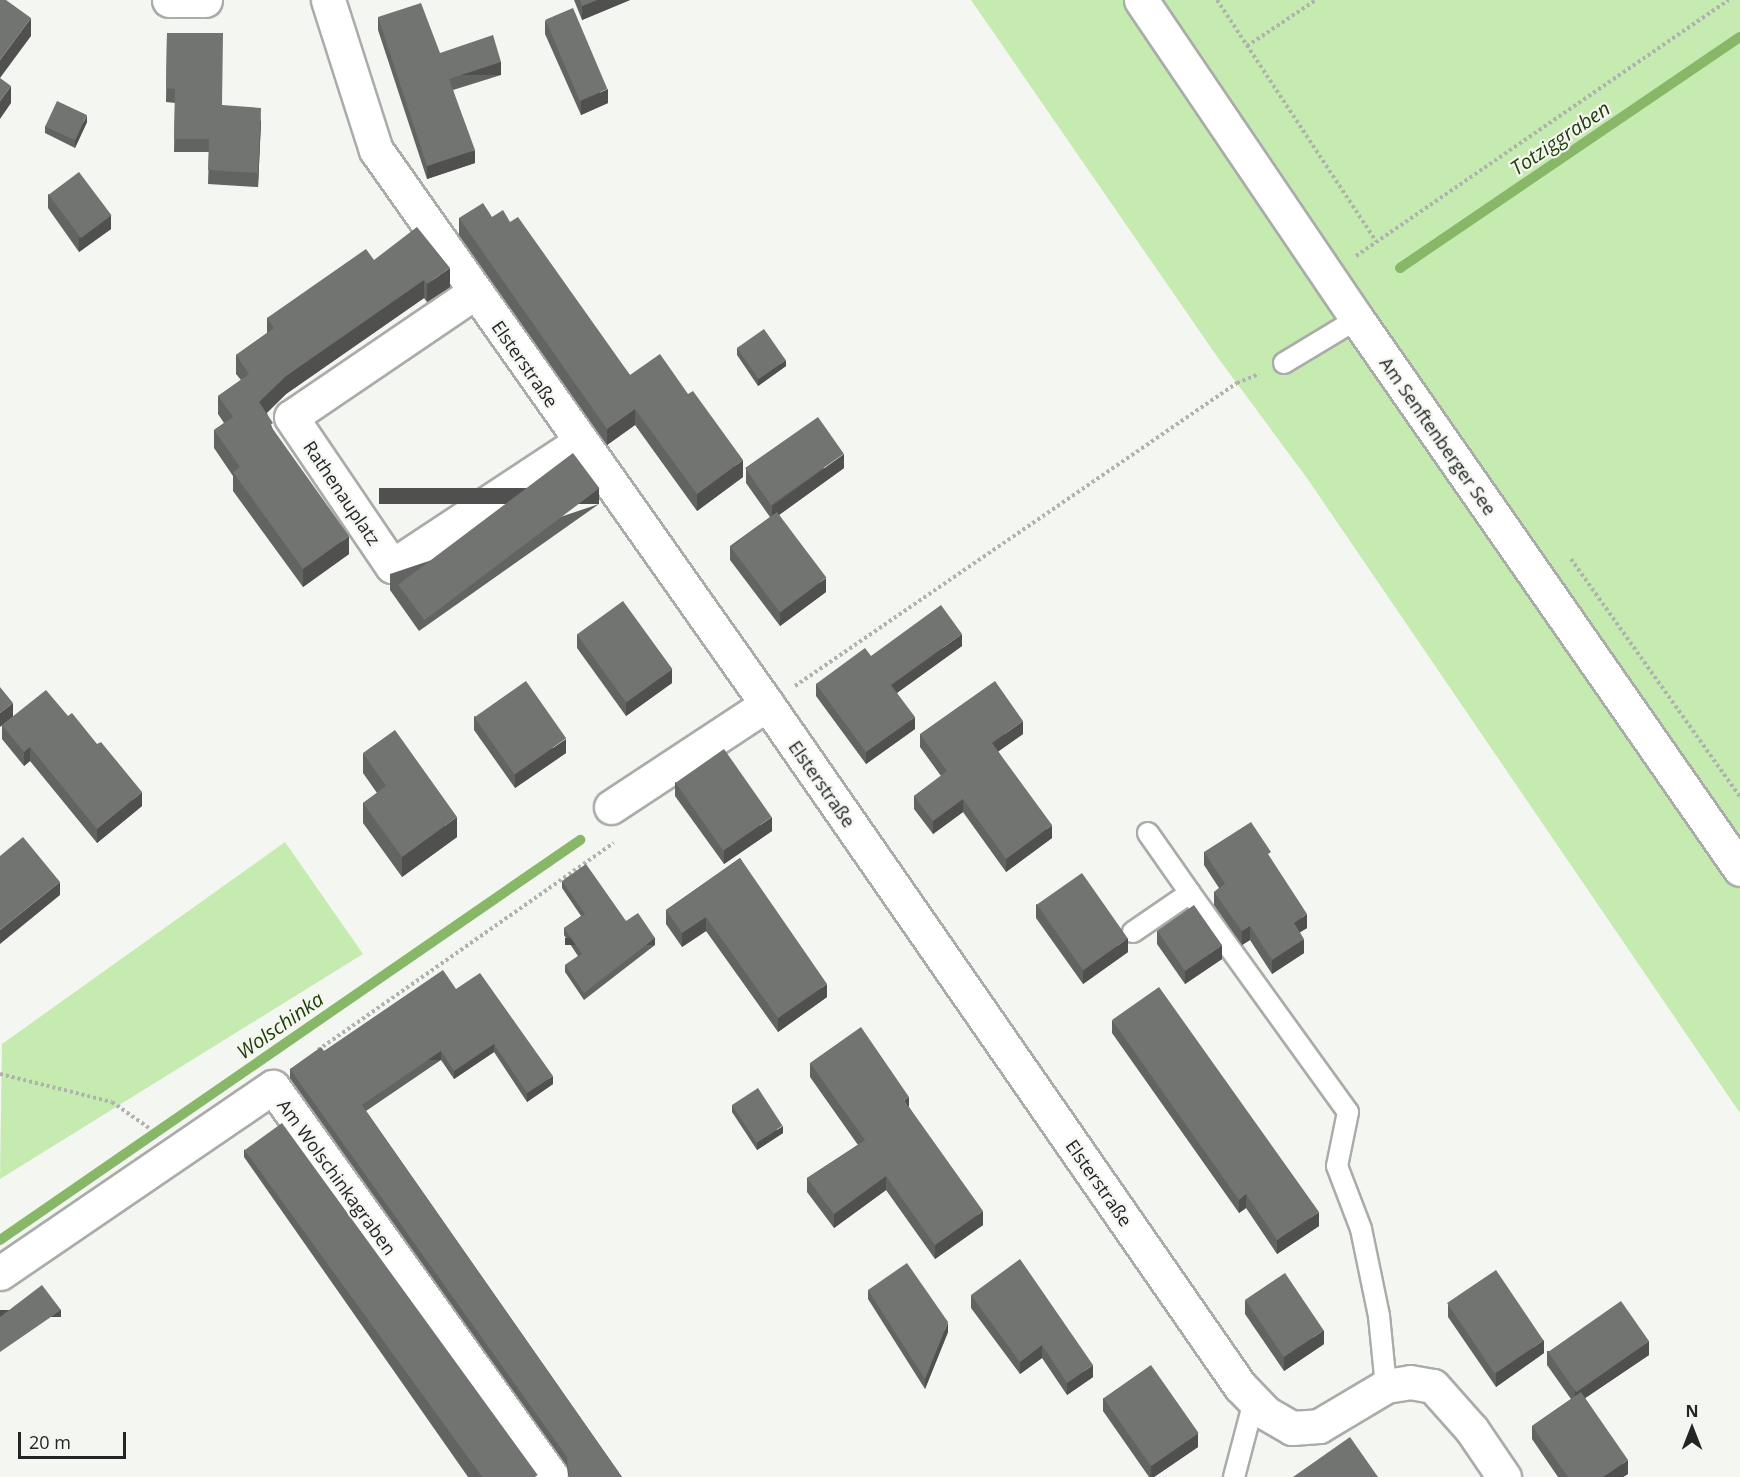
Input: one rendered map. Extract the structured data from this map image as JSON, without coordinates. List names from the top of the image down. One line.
{"streets":{"street":["Elsterstraße","Am Senftenberger See","Rathenauplatz","Am Wolschinkagraben"]},"crossings":[["Elsterstraße","Rathenauplatz"]],"water":["Totziggraben","Wolschinka"],"scale_bar":"20 m","north":"top"}
